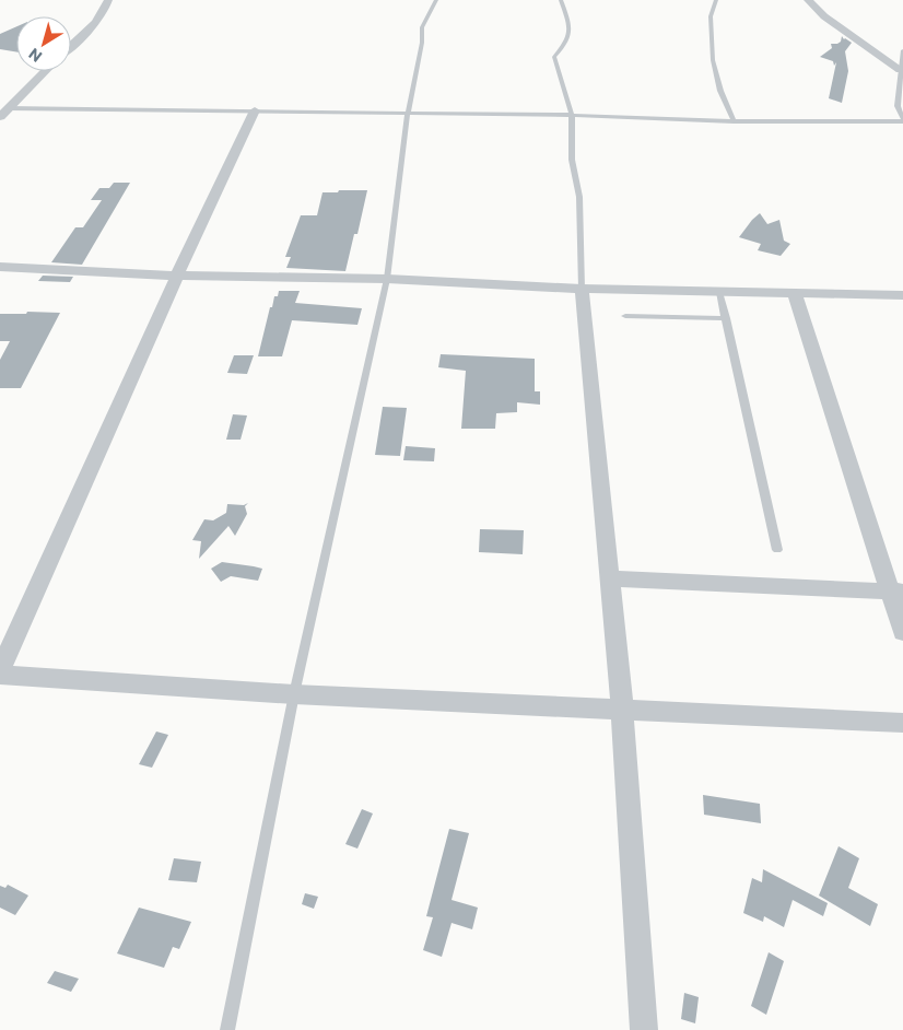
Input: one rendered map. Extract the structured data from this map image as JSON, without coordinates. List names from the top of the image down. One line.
{"north":"bottom left"}
